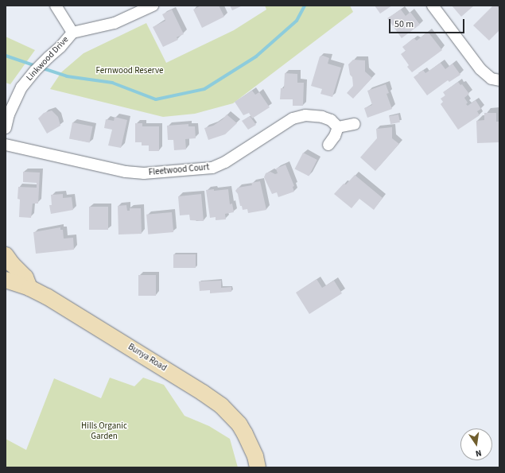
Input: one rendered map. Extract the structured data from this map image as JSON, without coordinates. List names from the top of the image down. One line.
{"streets":{"main road":["Bunya Road"],"street":["Linkwood Drive","Fleetwood Court"]},"parks":["Fernwood Reserve","Hills Organic Garden"],"scale_bar":"50 m","north":"bottom"}
